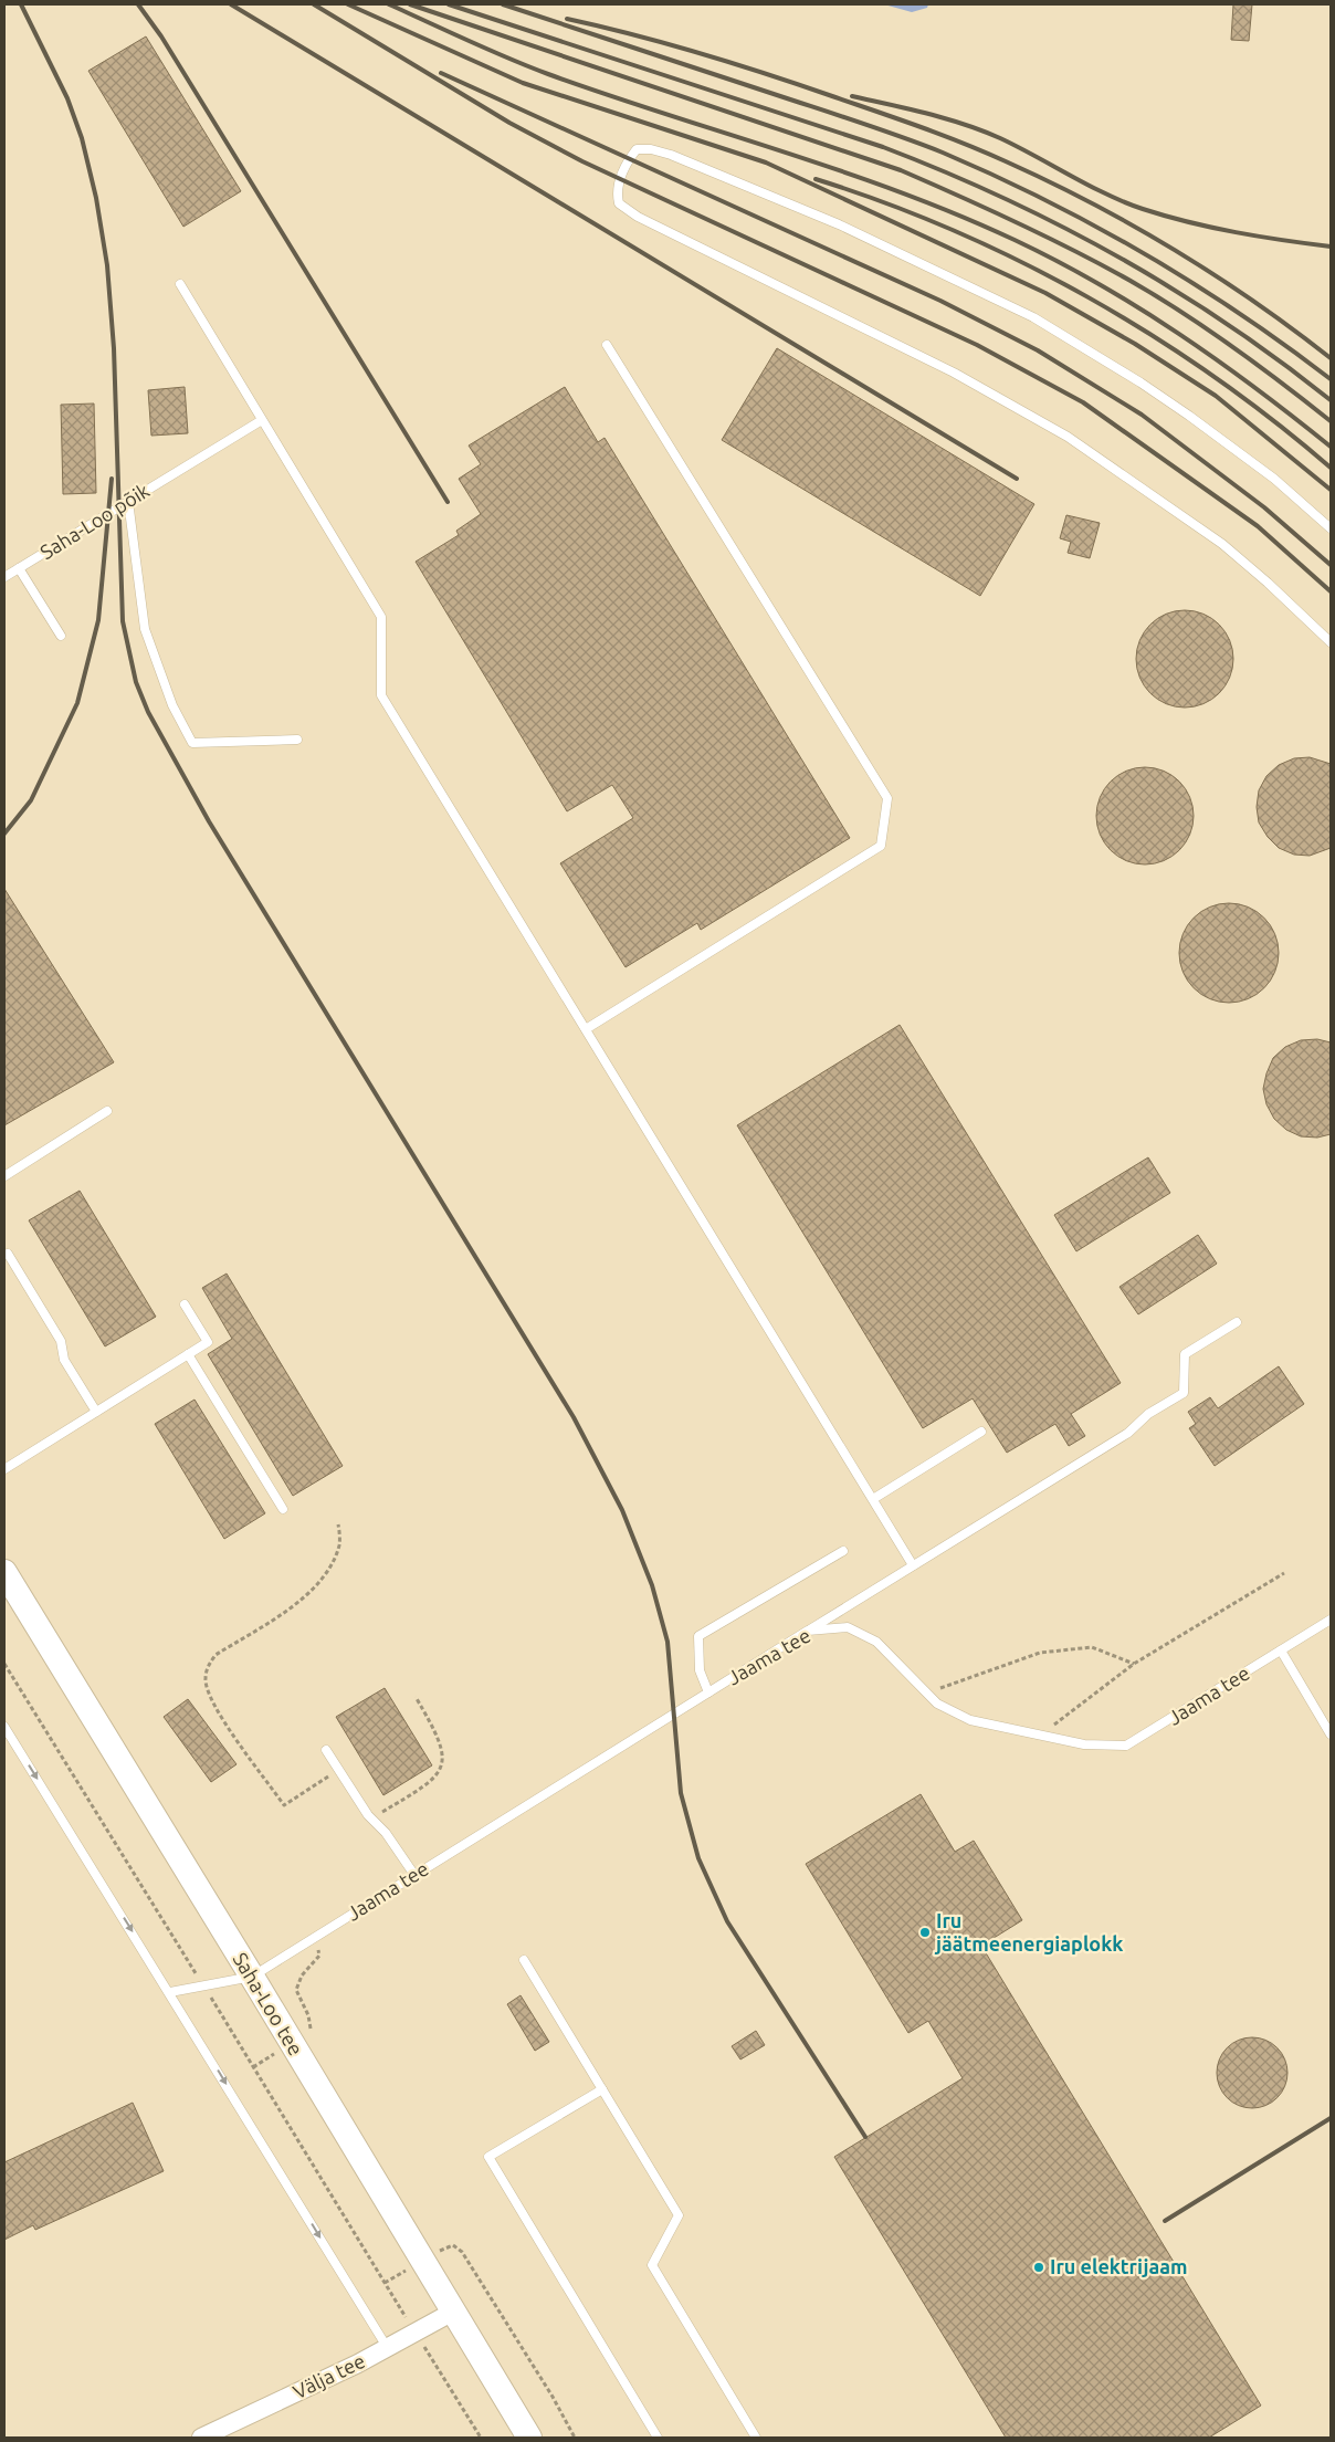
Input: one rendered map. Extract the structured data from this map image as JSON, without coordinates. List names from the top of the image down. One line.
{"streets":{"main road":["Saha-Loo tee"],"street":["Välja tee"],"lane":["Saha-Loo põik","Jaama tee"]},"crossings":[["Jaama tee","Saha-Loo tee"],["Saha-Loo tee","Välja tee"]],"places":["Iru jäätmeenergiaplokk","Iru elektrijaam"]}
